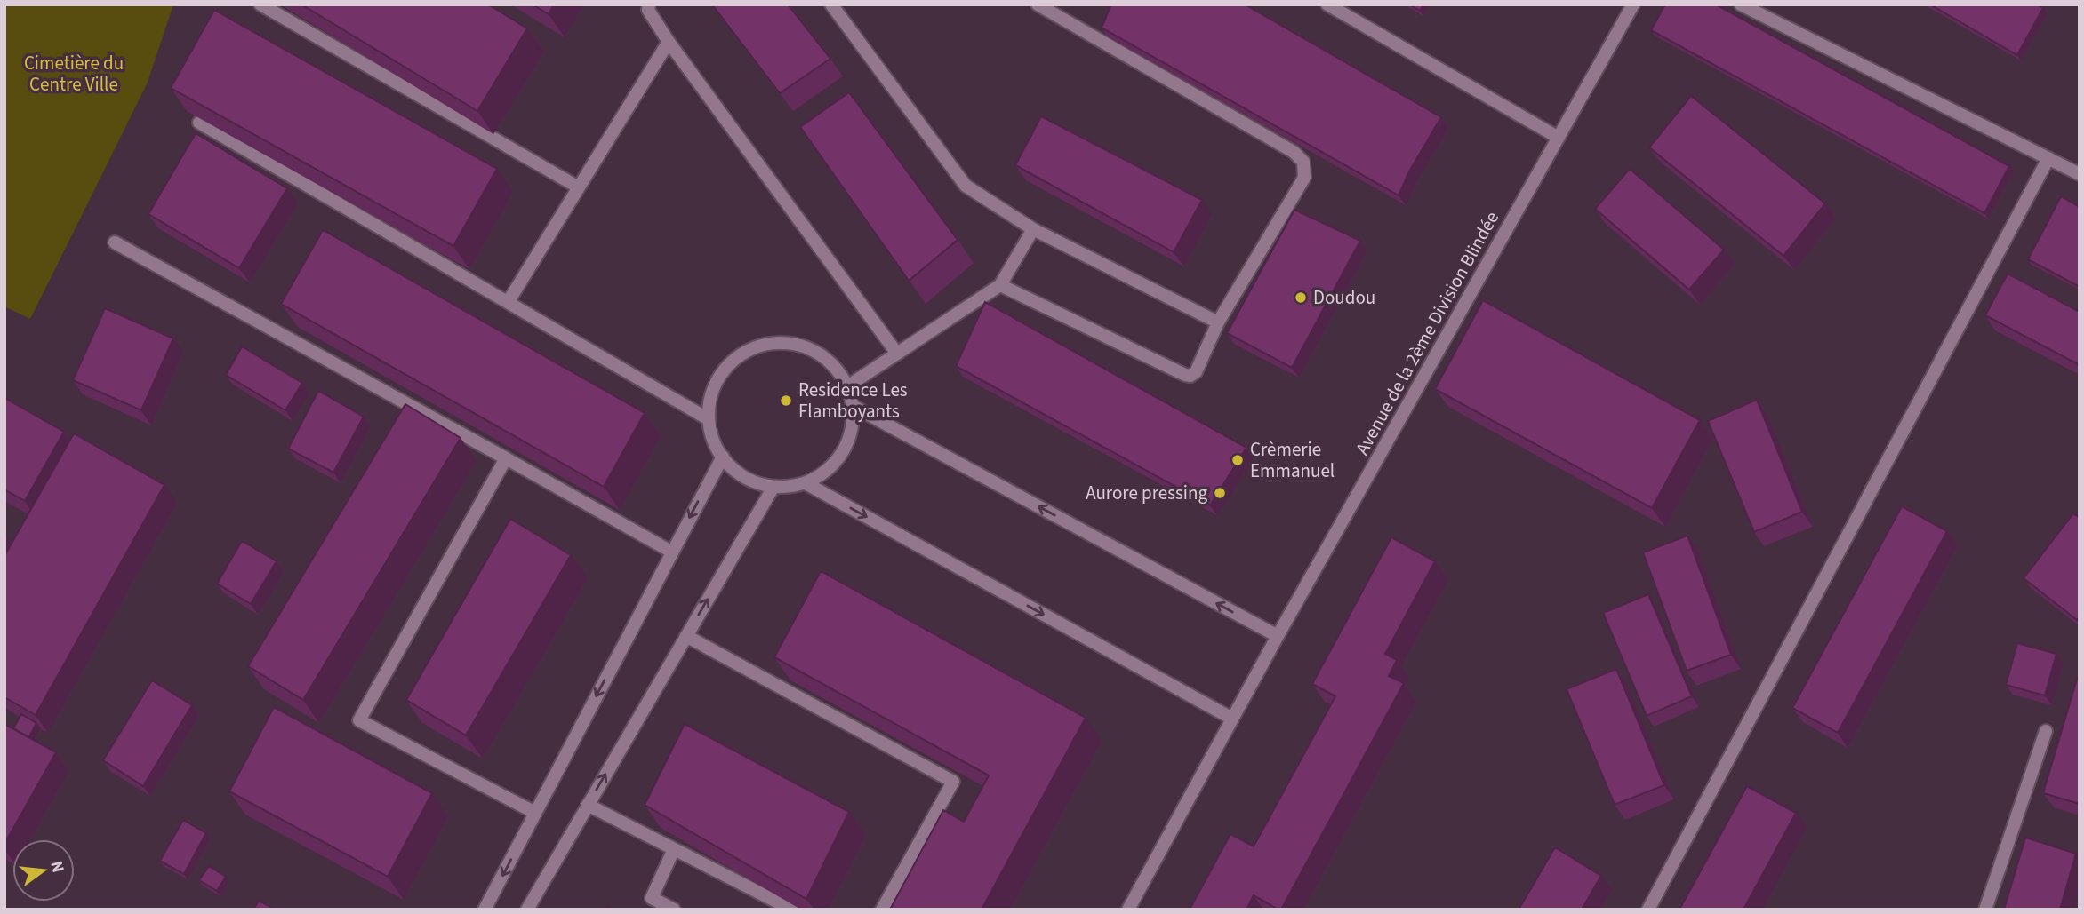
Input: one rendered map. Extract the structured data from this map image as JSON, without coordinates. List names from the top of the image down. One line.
{"streets":{"street":["Avenue de la 2ème Division Blindée"]},"parks":["Cimetière du Centre Ville"],"places":["Doudou","Residence Les Flamboyants","Crèmerie Emmanuel","Aurore pressing"],"north":"right"}
